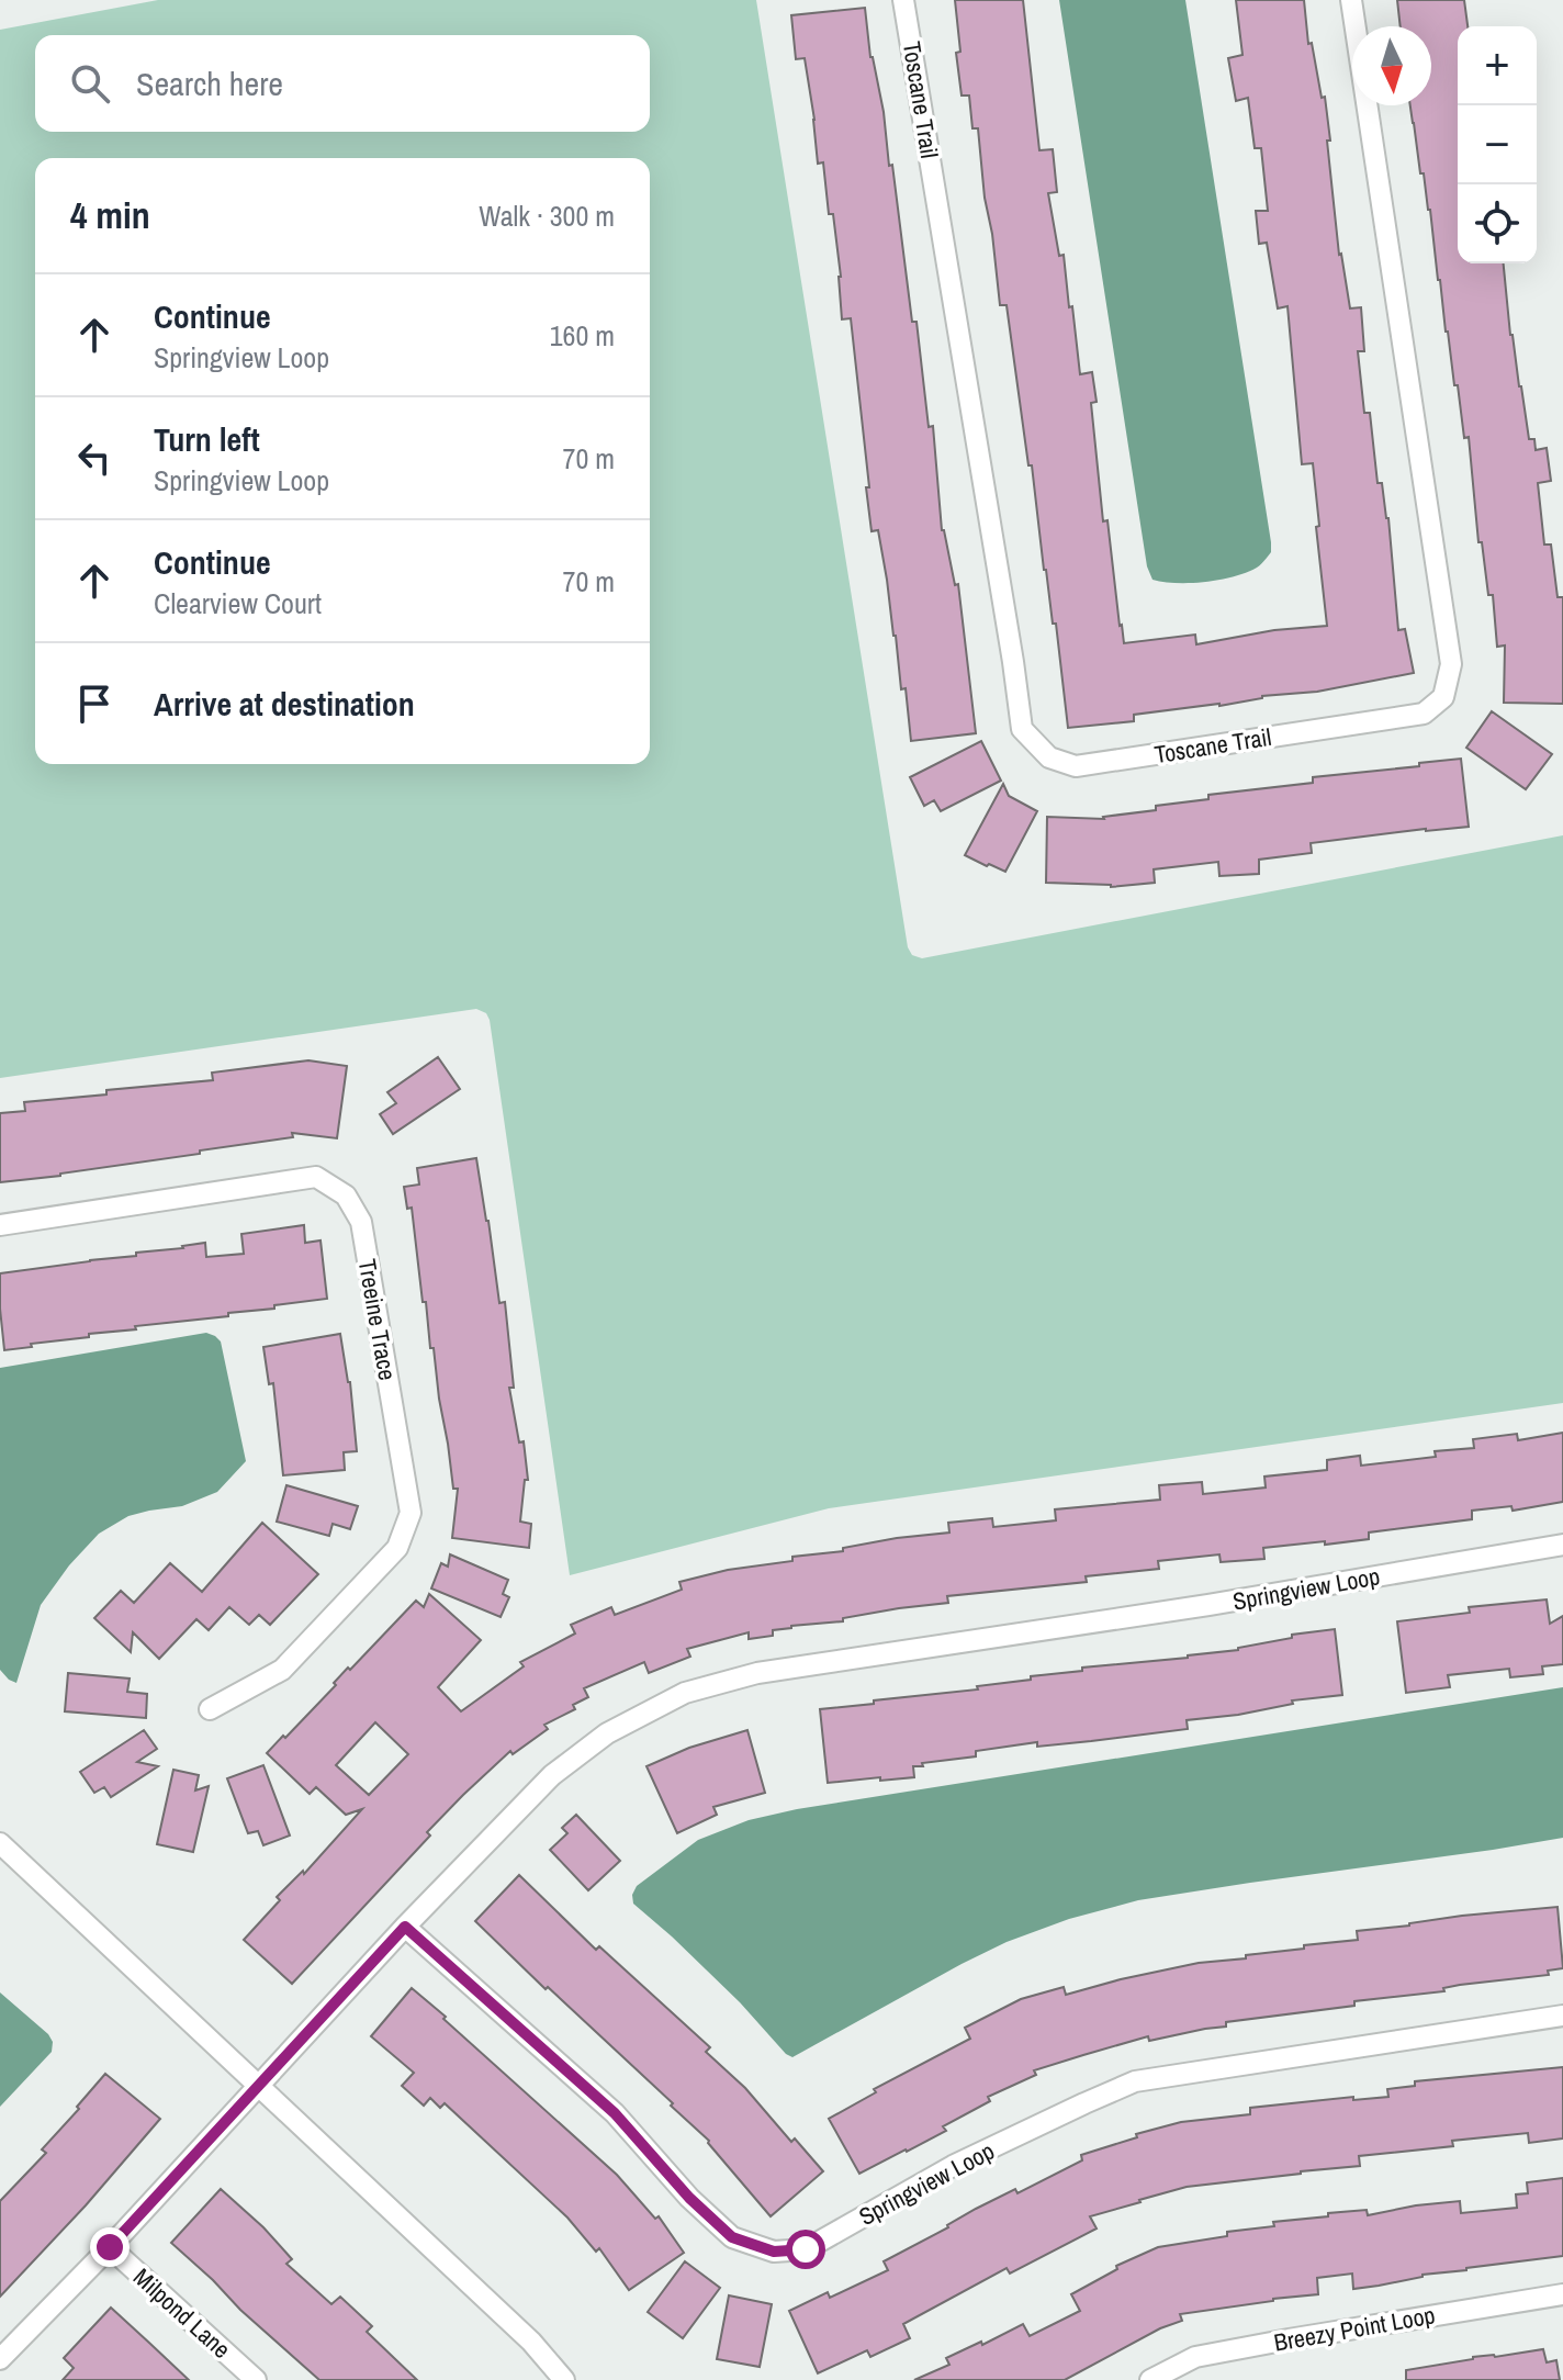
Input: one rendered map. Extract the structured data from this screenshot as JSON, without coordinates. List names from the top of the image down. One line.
{"streets":{"street":["Toscane Trail","Treeine Trace","Springview Loop","Milpond Lane","Breezy Point Loop"]},"crossings":[["Springview Loop","Milpond Lane"]],"north":"bottom","page":{"map_buttons":["+","−"],"search":"Search here","heading":["4 min","Walk · 300 m"],"list":[["Continue","Springview Loop","160 m"],["Turn left","Springview Loop","70 m"],["Continue","Clearview Court","70 m"],"Arrive at destination"]}}
